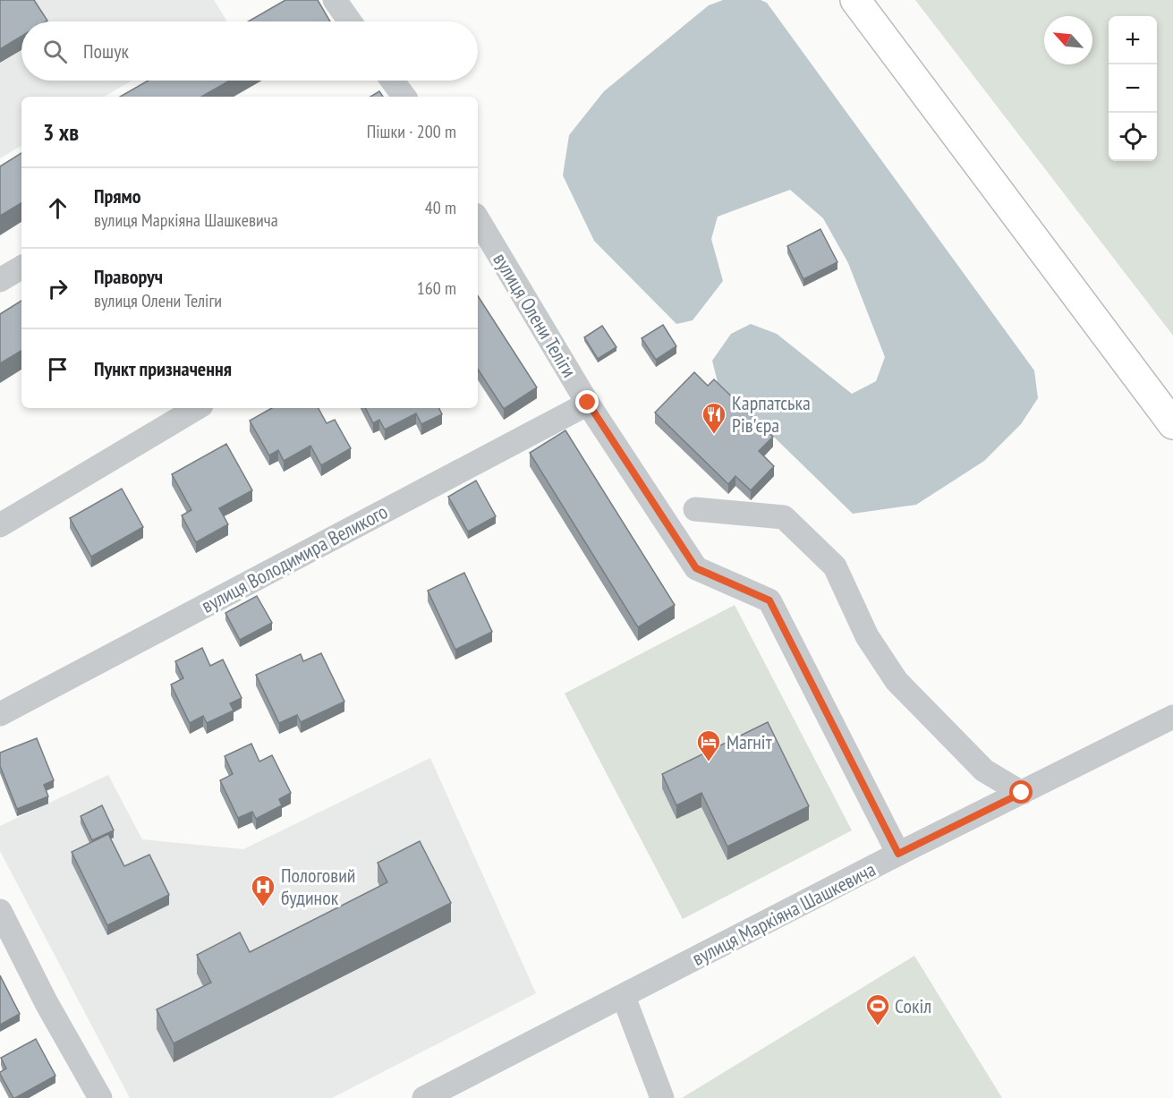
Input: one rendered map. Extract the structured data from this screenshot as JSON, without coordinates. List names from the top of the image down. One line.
{"streets":{"street":["вулиця Олени Теліги","вулиця Володимира Великого","вулиця Маркіяна Шашкевича"]},"crossings":[["вулиця Олени Теліги","вулиця Володимира Великого"],["вулиця Олени Теліги","вулиця Маркіяна Шашкевича"]],"places":{"restaurant":["Карпатська Рів'єра"],"hotel":["Магніт"],"hospital":["Пологовий будинок"],"sports":["Сокіл"]},"north":"top left","page":{"map_buttons":["+","−"],"search":"Пошук","heading":["3 хв","Пішки · 200 m"],"list":[["Прямо","вулиця Маркіяна Шашкевича","40 m"],["Праворуч","вулиця Олени Теліги","160 m"],"Пункт призначення"]}}
